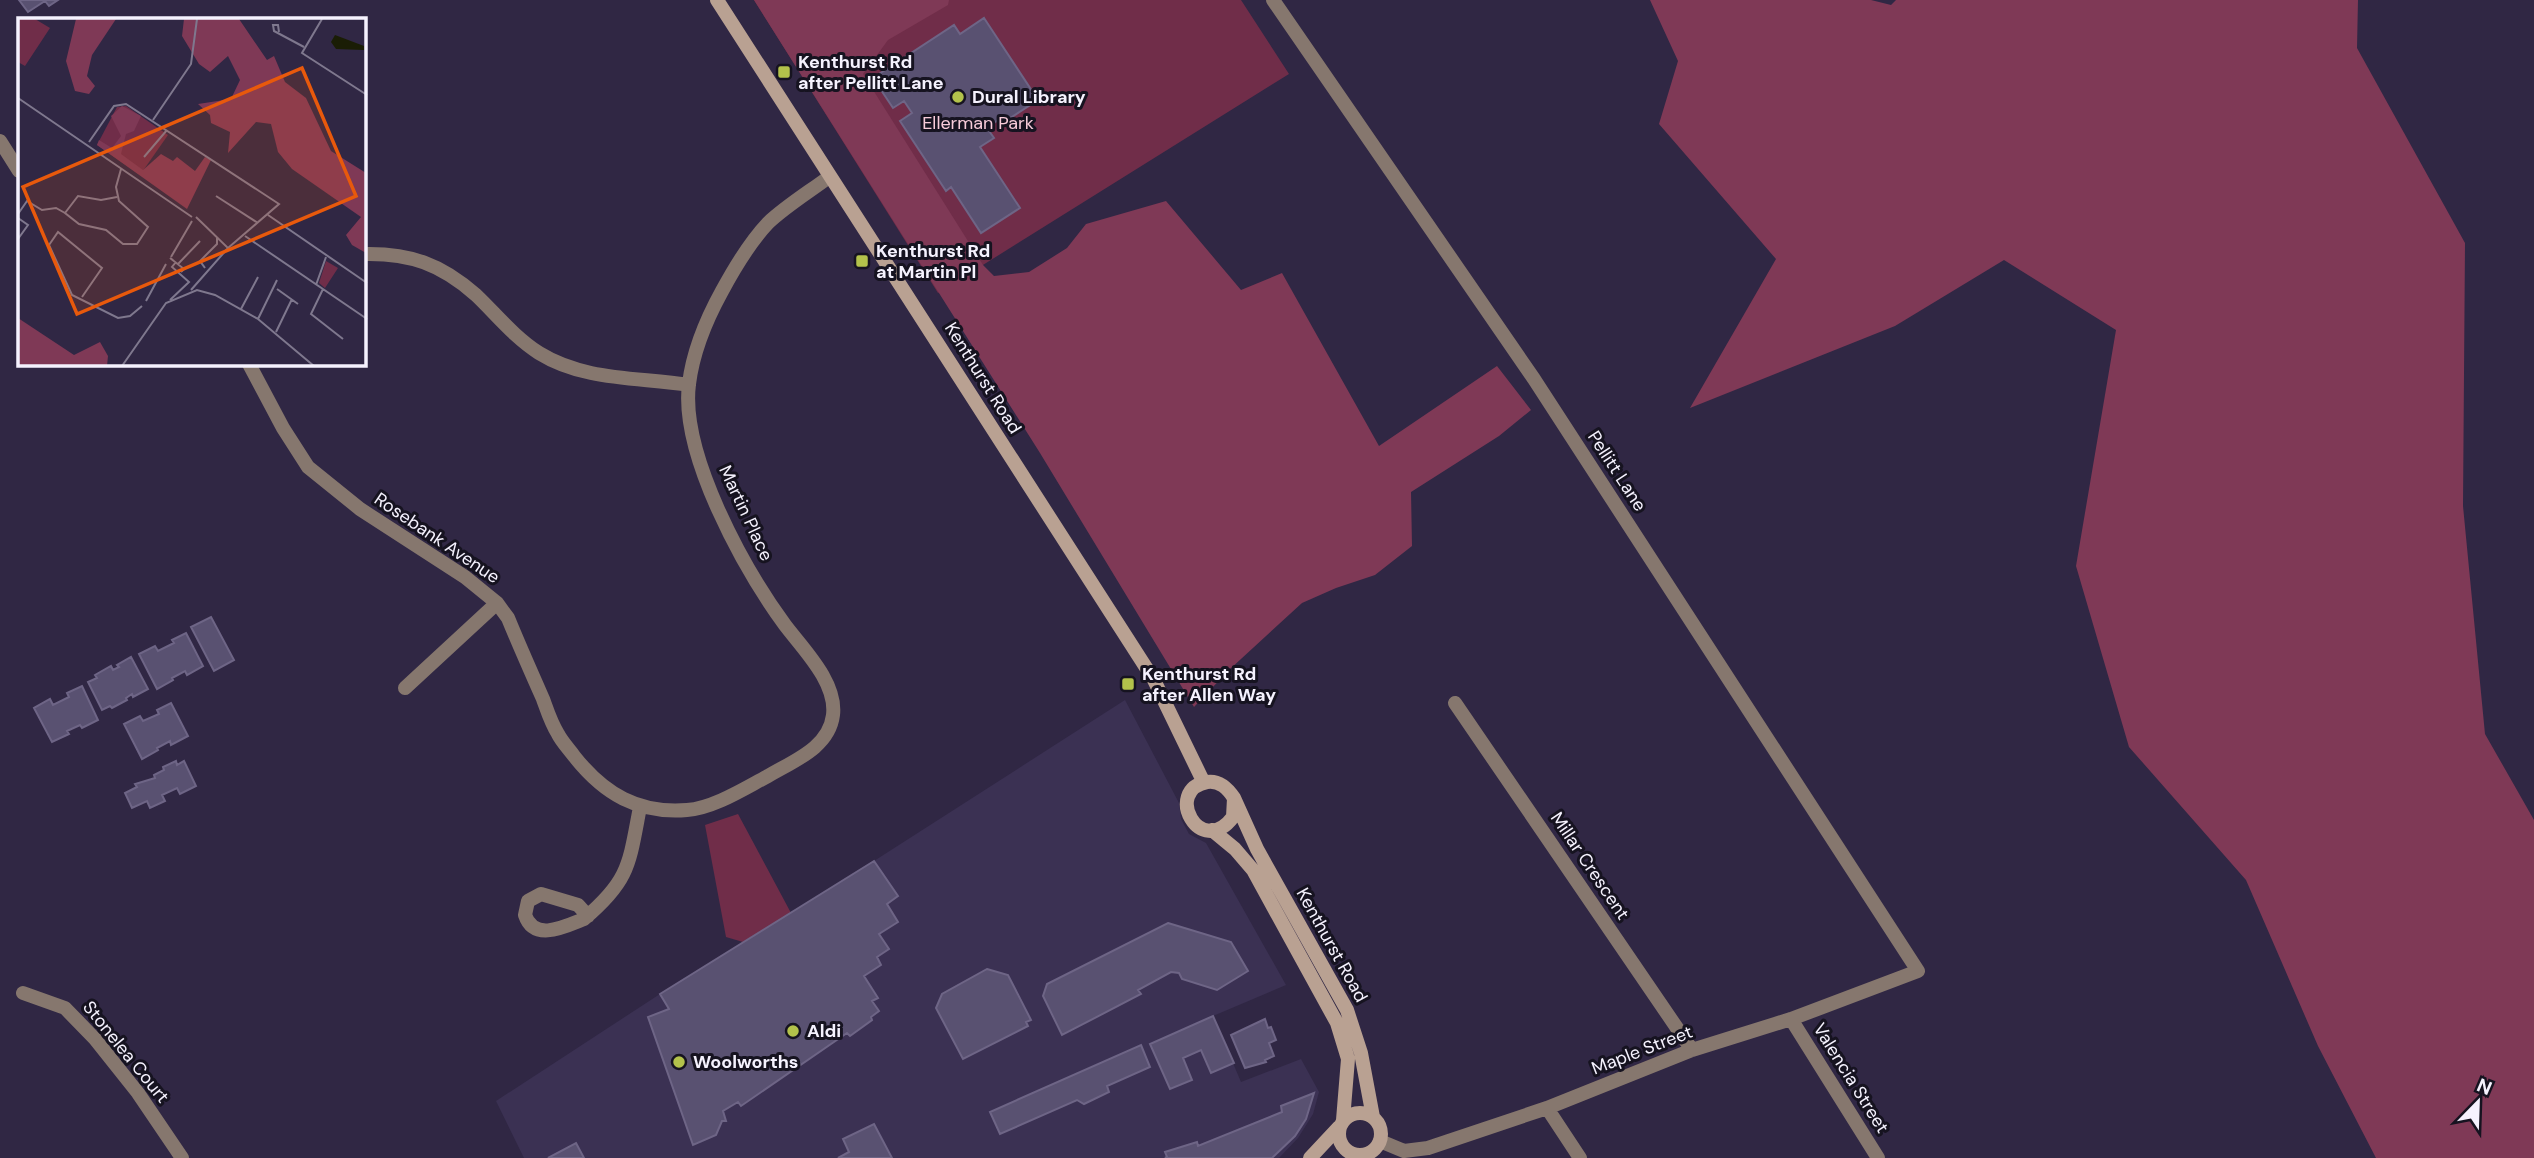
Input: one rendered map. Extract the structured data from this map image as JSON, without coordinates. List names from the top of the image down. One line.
{"streets":{"main road":["Kenthurst Road"],"street":["Pellitt Lane","Martin Place","Rosebank Avenue","Millar Crescent","Maple Street","Stonelea Court","Valencia Street"]},"crossings":[["Kenthurst Road","Martin Place"],["Kenthurst Road","Maple Street"],["Pellitt Lane","Maple Street"],["Martin Place","Rosebank Avenue"],["Millar Crescent","Maple Street"],["Maple Street","Valencia Street"]],"parks":["Ellerman Park"],"places":{"transit":["Kenthurst Rd after Pellitt Lane","Kenthurst Rd at Martin Pl","Kenthurst Rd after Allen Way"],"other":["Dural Library","Aldi","Woolworths"]},"north":"top right"}
